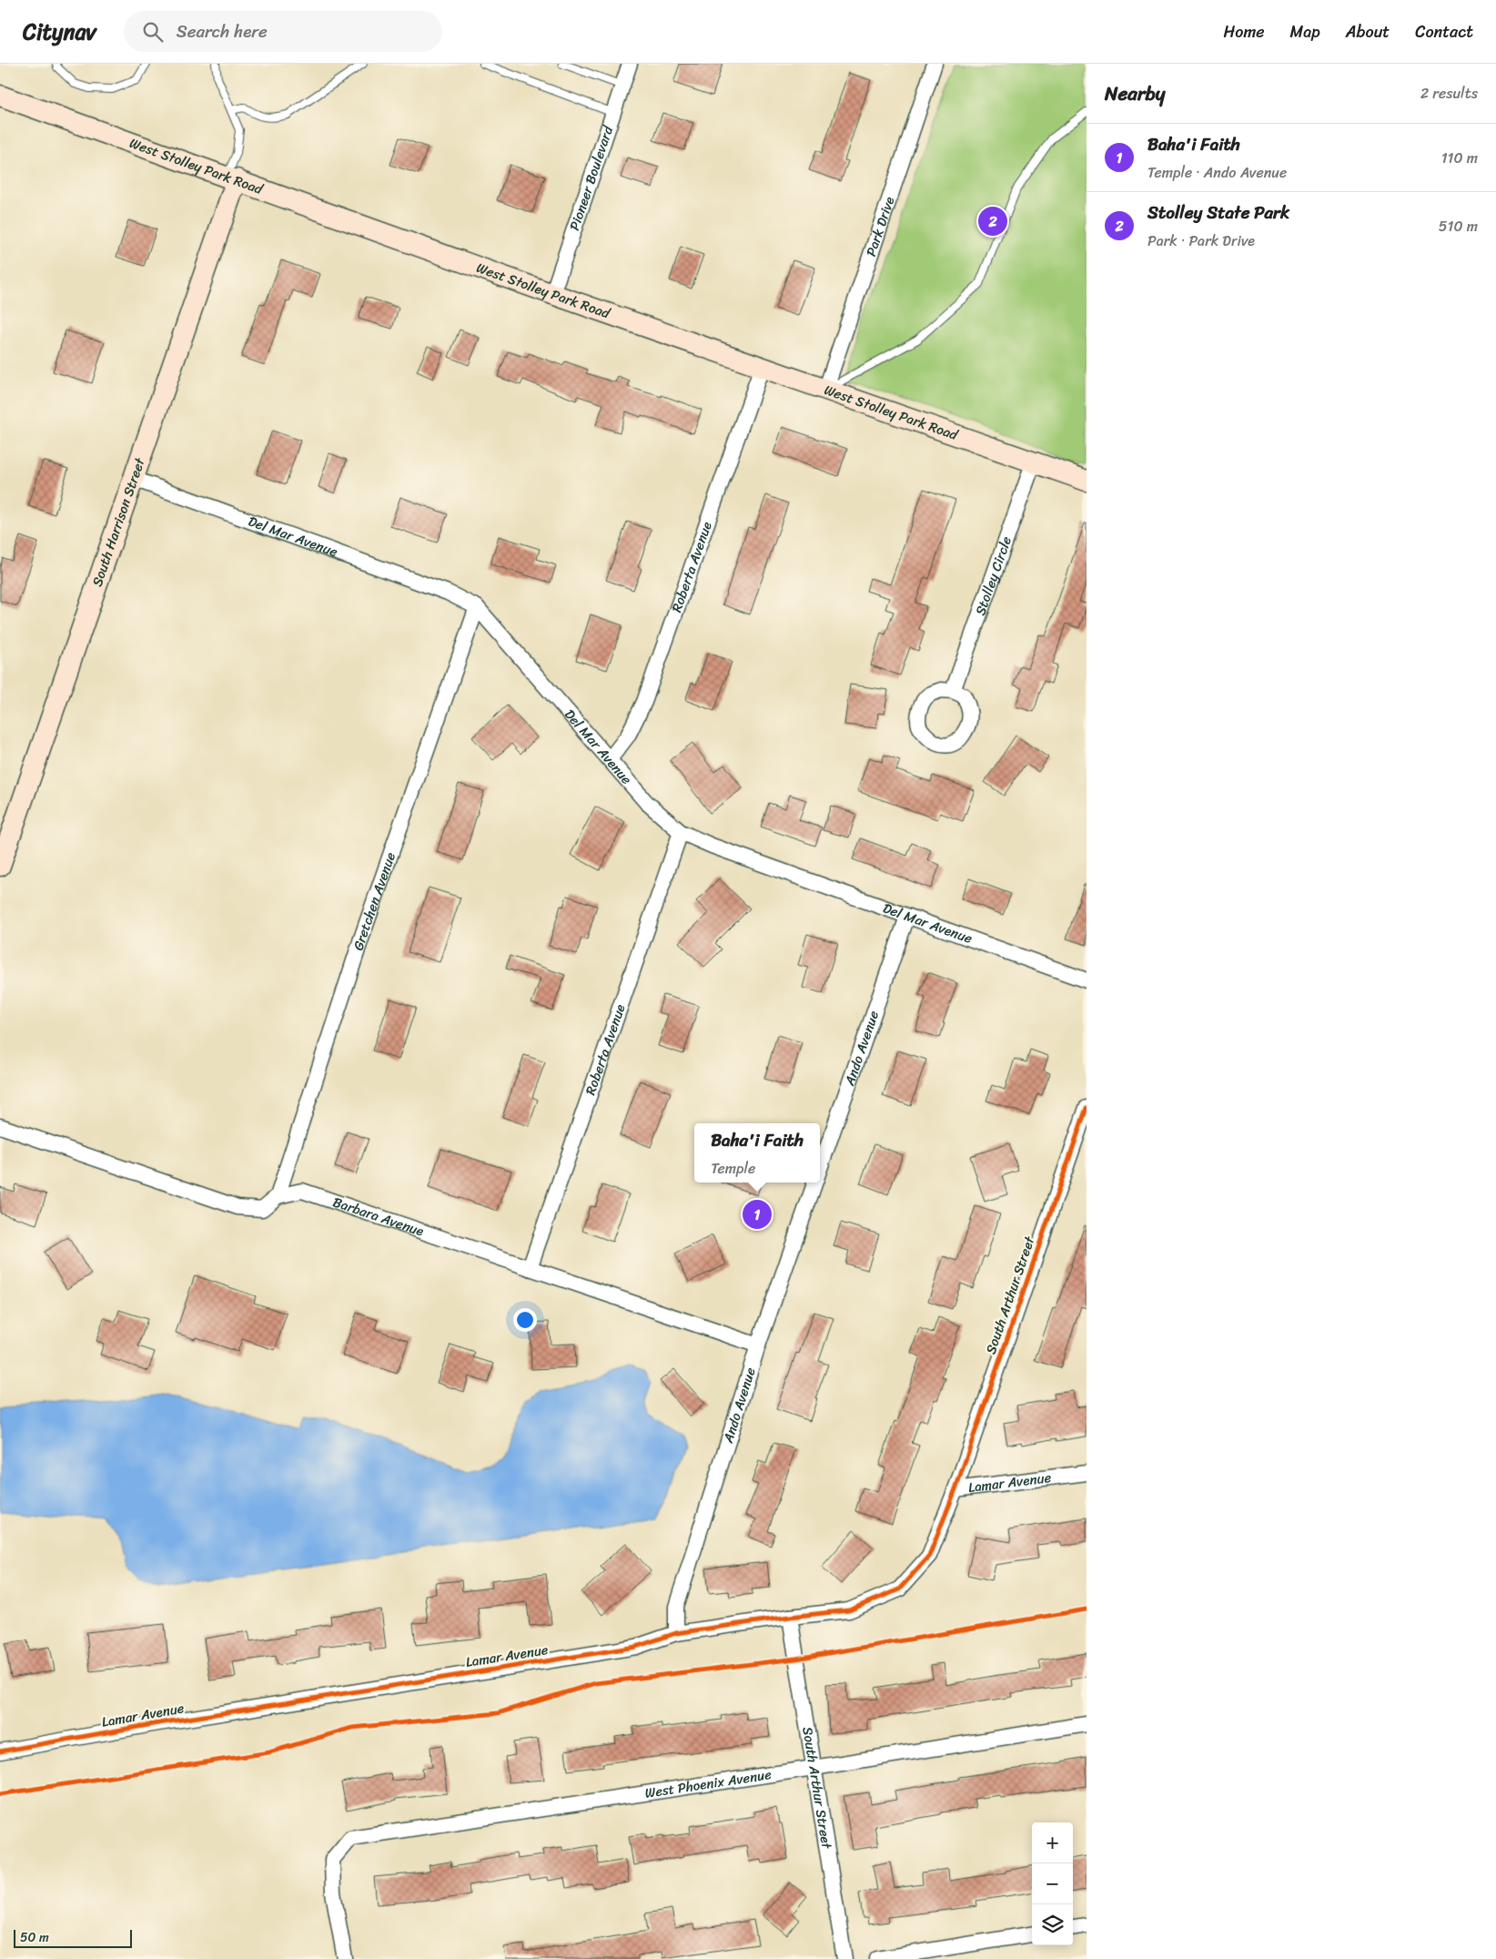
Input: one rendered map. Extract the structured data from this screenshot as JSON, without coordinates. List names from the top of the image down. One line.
{"streets":{"main road":["West Stolley Park Road","South Harrison Street"],"street":["Pioneer Boulevard","Park Drive","Del Mar Avenue","Roberta Avenue","Stolley Circle","Gretchen Avenue","Ando Avenue","Barbara Avenue","South Arthur Street","Lamar Avenue","West Phoenix Avenue"]},"crossings":[["West Stolley Park Road","Pioneer Boulevard"],["West Stolley Park Road","Park Drive"],["West Stolley Park Road","South Harrison Street"],["West Stolley Park Road","Roberta Avenue"],["West Stolley Park Road","Stolley Circle"],["South Harrison Street","Del Mar Avenue"],["Del Mar Avenue","Roberta Avenue"],["Del Mar Avenue","Gretchen Avenue"],["Del Mar Avenue","Ando Avenue"],["Roberta Avenue","Barbara Avenue"],["Gretchen Avenue","Barbara Avenue"],["Ando Avenue","Barbara Avenue"],["Ando Avenue","Lamar Avenue"],["South Arthur Street","Lamar Avenue"],["South Arthur Street","West Phoenix Avenue"]],"scale_bar":"50 m","page":{"header":"Citynav","search":"Search here","nav":["Home","Map","About","Contact"],"heading":["Nearby","2 results"],"list":[{"mark":"1","name":"Baha'i Faith","note":"Temple · Ando Avenue","value":"110 m"},{"mark":"2","name":"Stolley State Park","note":"Park · Park Drive","value":"510 m"}],"pins":["2","1"],"popup":["Baha'i Faith","Temple"],"map_buttons":["+","−"],"scale":"50 m"}}
